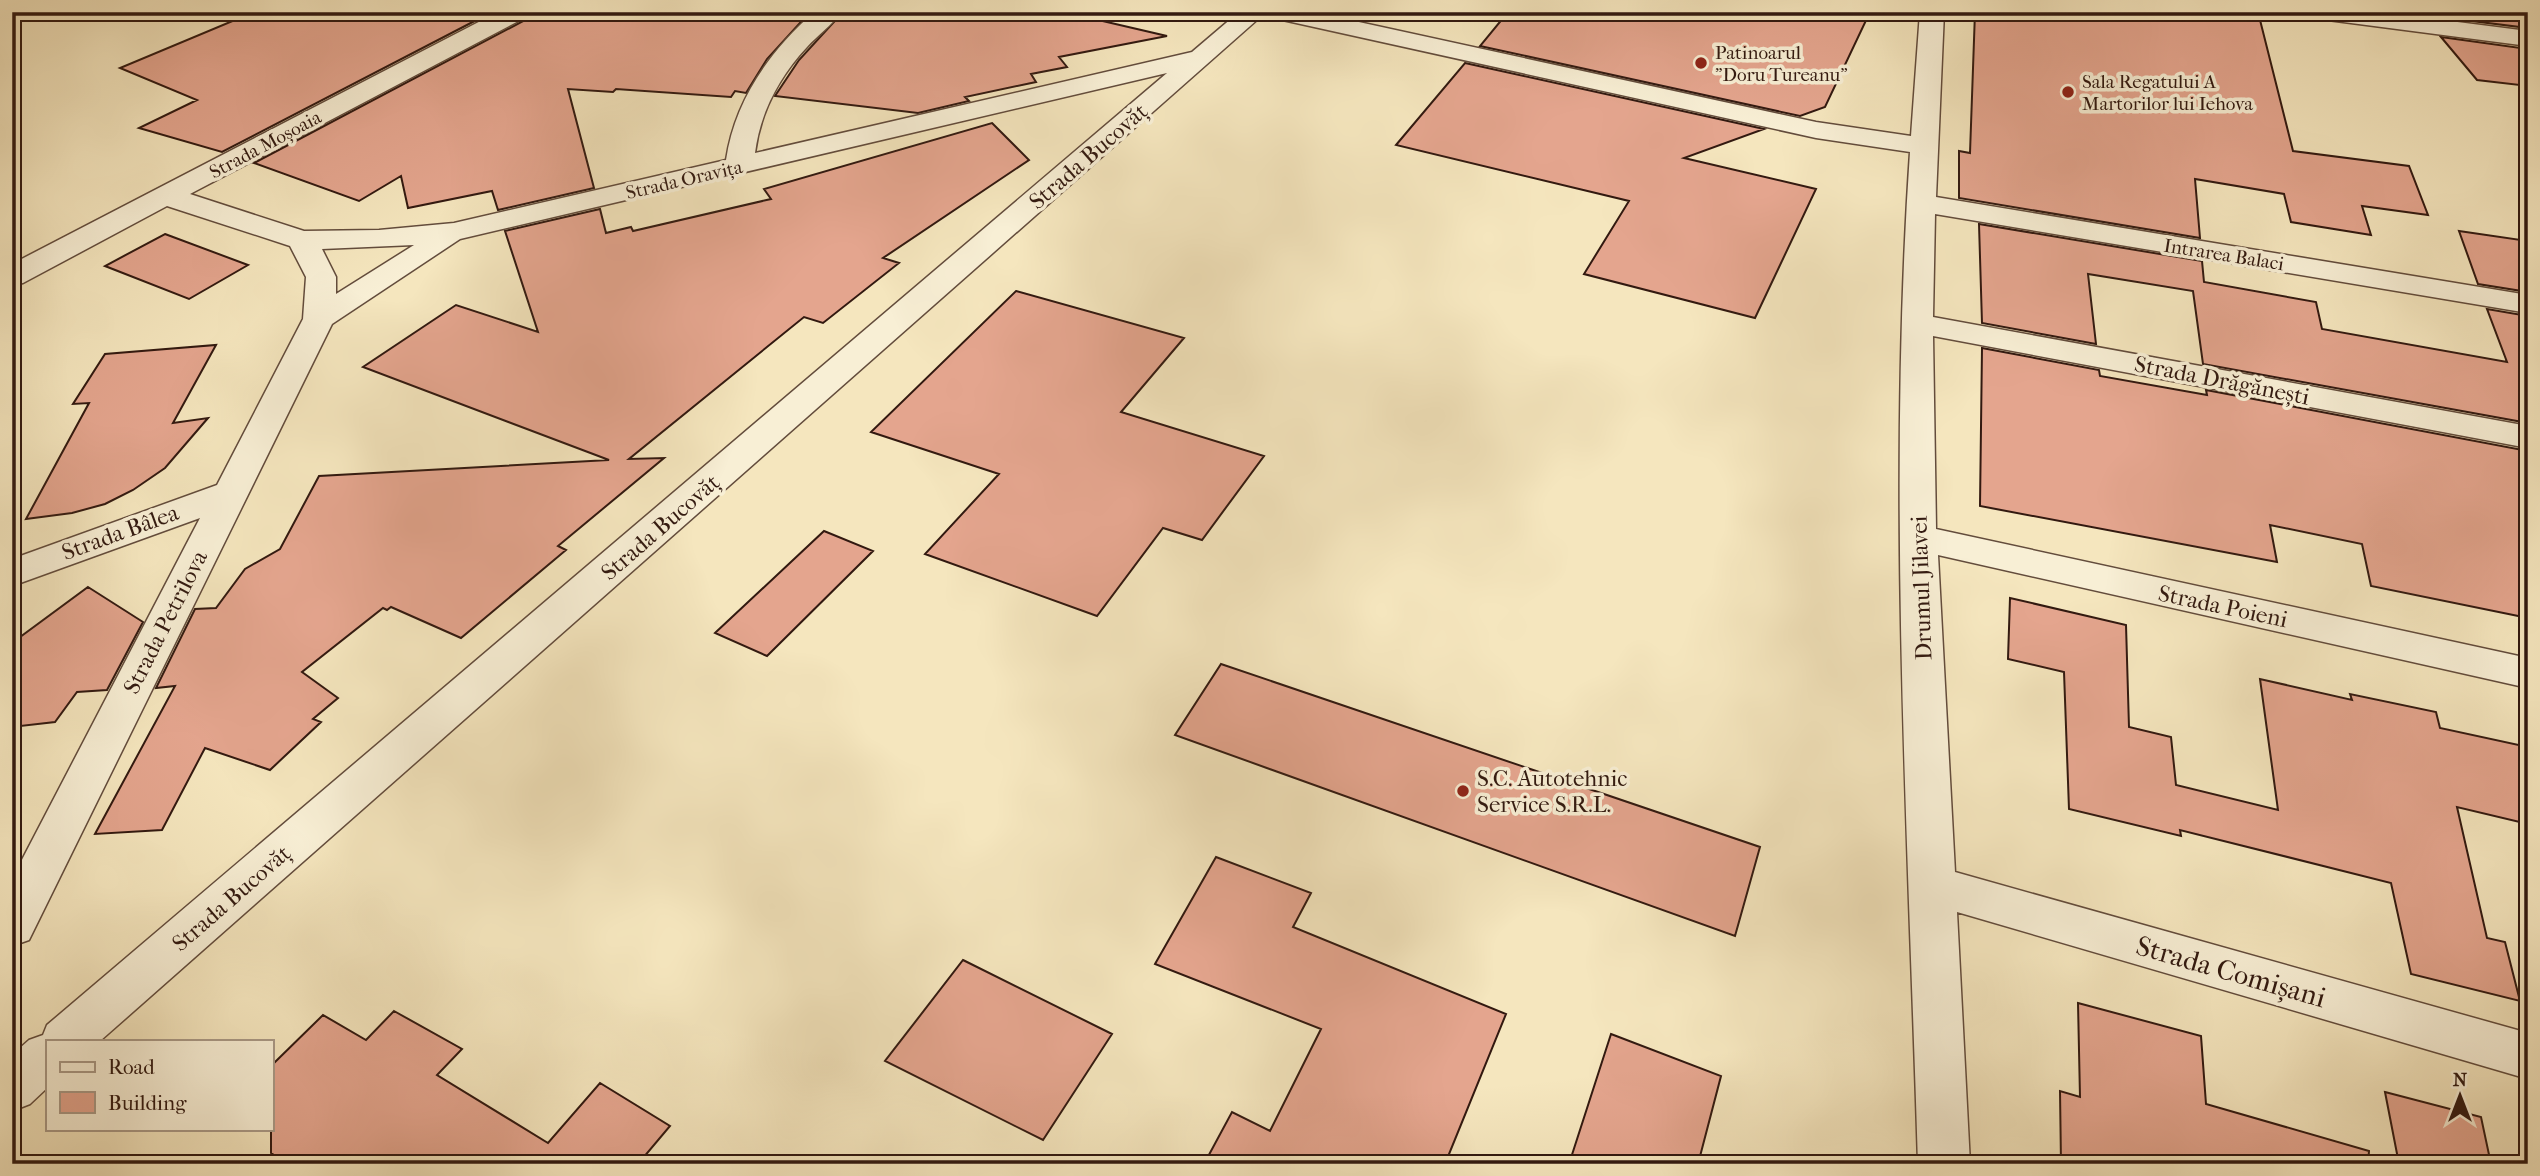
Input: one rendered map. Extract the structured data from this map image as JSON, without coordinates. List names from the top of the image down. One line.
{"streets":{"street":["Strada Moșoaia","Strada Bucovăț","Strada Oravița","Intrarea Balaci","Strada Drăgănești","Strada Bâlea","Drumul Jilavei","Strada Poieni","Strada Petrilova","Strada Comișani"]},"crossings":[["Strada Moșoaia","Strada Oravița"],["Strada Bucovăț","Strada Oravița"],["Strada Oravița","Strada Petrilova"],["Intrarea Balaci","Drumul Jilavei"],["Strada Drăgănești","Drumul Jilavei"],["Strada Bâlea","Strada Petrilova"],["Drumul Jilavei","Strada Poieni"],["Drumul Jilavei","Strada Comișani"]],"places":["Patinoarul \"Doru Tureanu\"","Sala Regatului A Martorilor lui Iehova","S.C. Autotehnic Service S.R.L."],"legend":["Road","Building"],"north":"top"}
